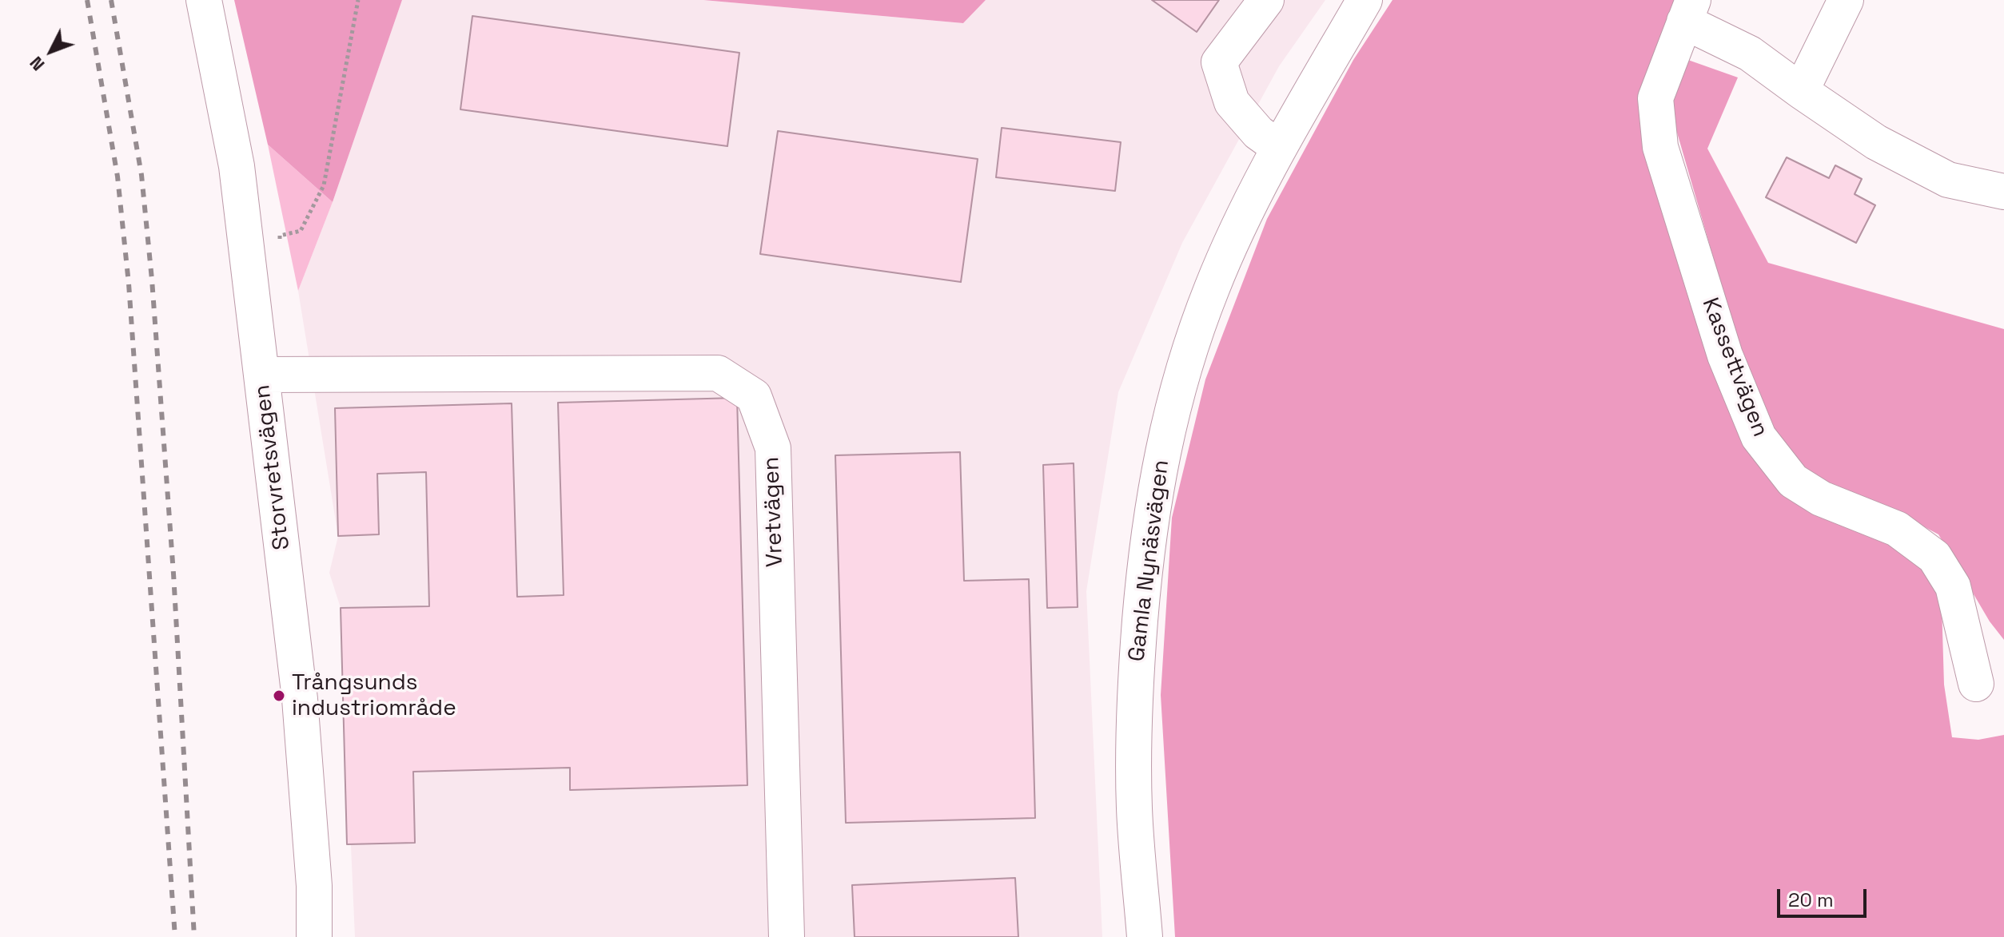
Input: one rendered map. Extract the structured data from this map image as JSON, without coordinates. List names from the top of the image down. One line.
{"streets":{"street":["Kassettvägen","Storvretsvägen","Vretvägen","Gamla Nynäsvägen"]},"crossings":[["Storvretsvägen","Vretvägen"]],"places":["Trångsunds industriområde"],"scale_bar":"20 m","north":"bottom left"}
